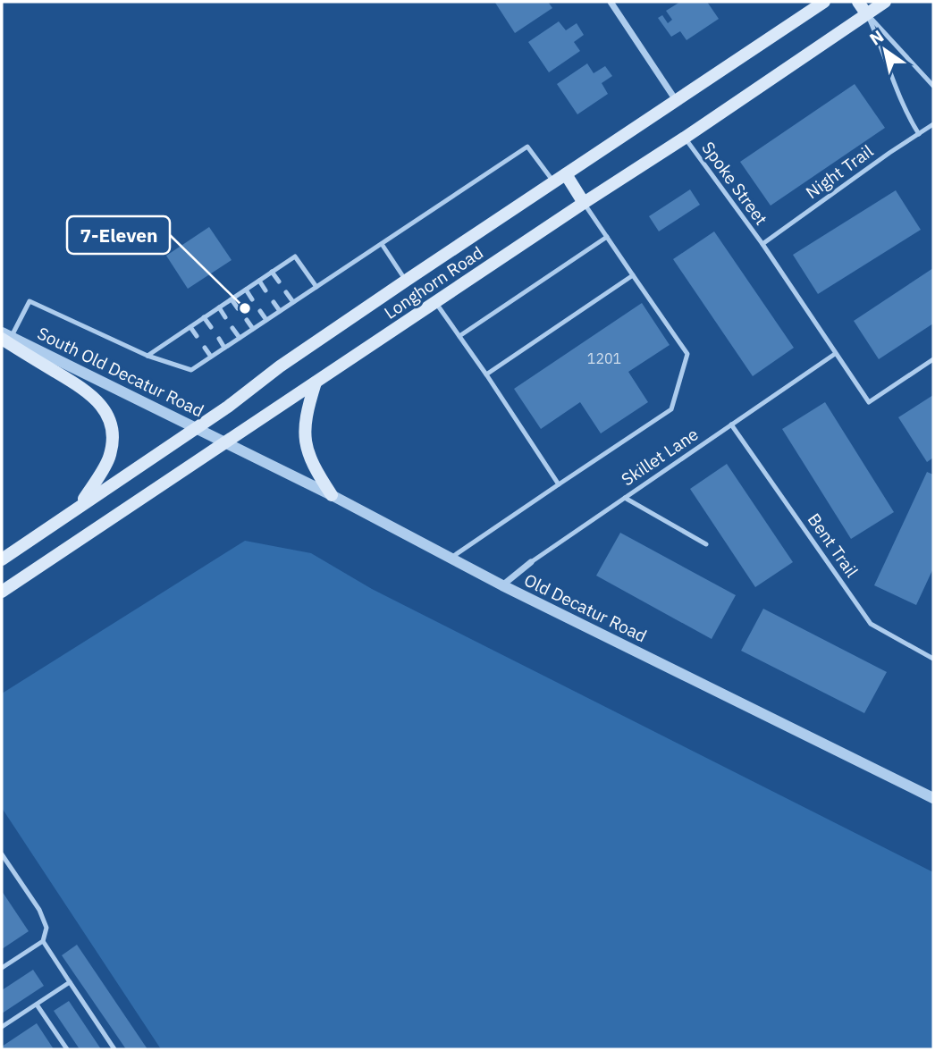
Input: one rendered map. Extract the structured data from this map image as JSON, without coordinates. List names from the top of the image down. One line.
{"streets":{"main road":["Longhorn Road"],"street":["South Old Decatur Road","Skillet Lane","Old Decatur Road"],"lane":["Night Trail","Spoke Street","Bent Trail"]},"crossings":[["Night Trail","Spoke Street"],["Spoke Street","Longhorn Road"],["Spoke Street","Skillet Lane"],["Longhorn Road","South Old Decatur Road"],["Longhorn Road","Old Decatur Road"],["South Old Decatur Road","Old Decatur Road"],["Skillet Lane","Bent Trail"],["Skillet Lane","Old Decatur Road"]],"places":["7-Eleven"],"house_numbers":["1201"],"north":"top left"}
